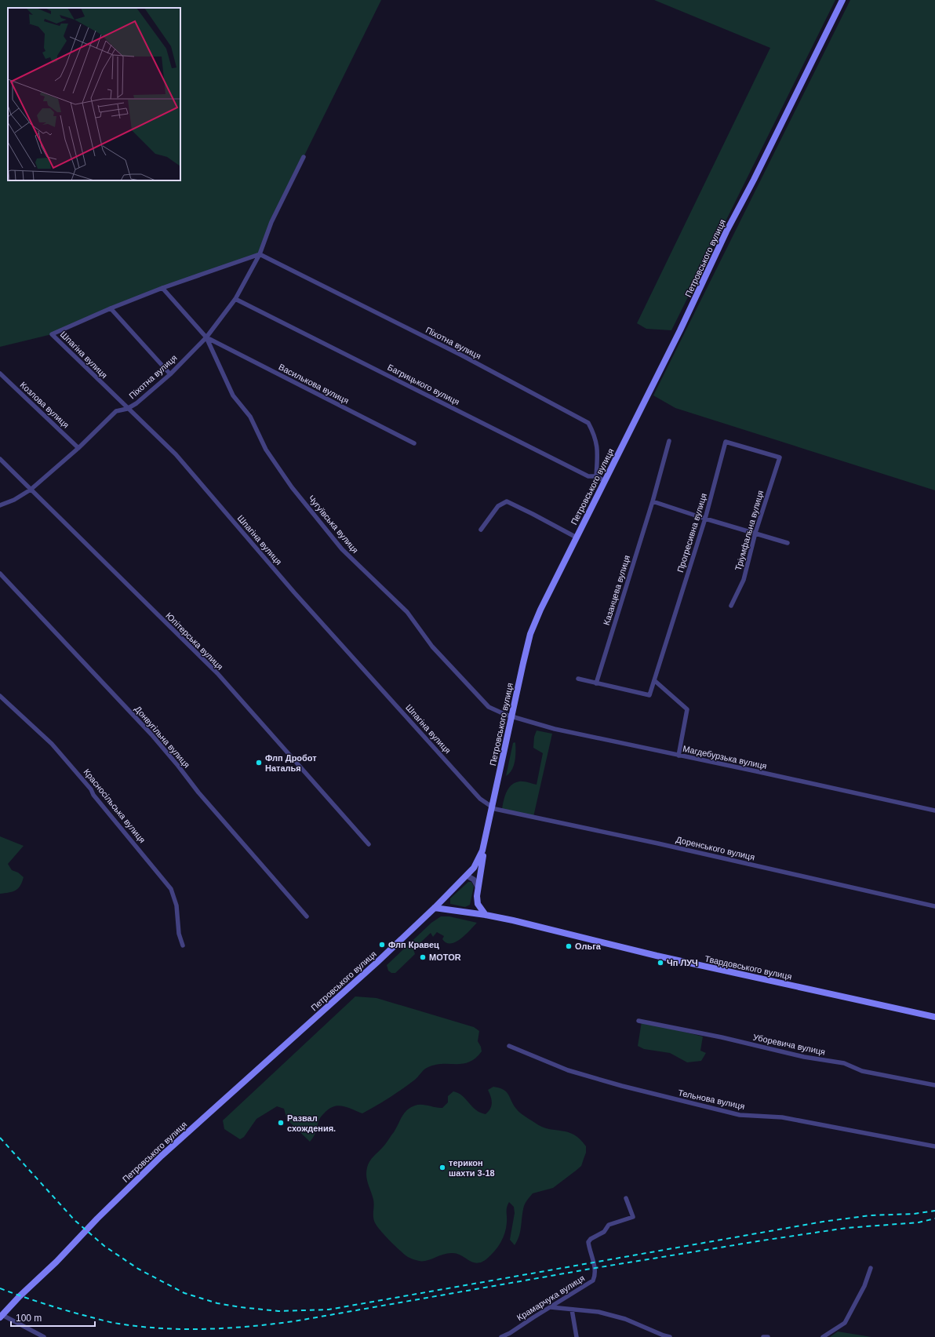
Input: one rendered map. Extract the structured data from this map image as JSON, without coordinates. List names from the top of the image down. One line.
{"streets":{"main road":["Петровського вулиця","Твардовського вулиця"],"street":["Піхотна вулиця","Шпагіна вулиця","Василькова вулиця","Багрицького вулиця","Козлова вулиця","Чугуївська вулиця","Тріумфальна вулиця","Прогресивна вулиця","Казанцева вулиця","Юпітерська вулиця","Донвугільна вулиця","Магдебурзька вулиця","Красносільська вулиця","Доренського вулиця","Уборевича вулиця","Тельнова вулиця","Крамарчука вулиця"]},"crossings":[["Петровського вулиця","Шпагіна вулиця"],["Петровського вулиця","Багрицького вулиця"],["Петровського вулиця","Чугуївська вулиця"],["Петровського вулиця","Магдебурзька вулиця"],["Петровського вулиця","Доренського вулиця"],["Петровського вулиця","Твардовського вулиця"],["Піхотна вулиця","Шпагіна вулиця"],["Піхотна вулиця","Василькова вулиця"],["Піхотна вулиця","Багрицького вулиця"],["Піхотна вулиця","Козлова вулиця"],["Піхотна вулиця","Чугуївська вулиця"],["Піхотна вулиця","Юпітерська вулиця"],["Шпагіна вулиця","Доренського вулиця"],["Василькова вулиця","Чугуївська вулиця"],["Чугуївська вулиця","Магдебурзька вулиця"],["Тріумфальна вулиця","Прогресивна вулиця"],["Прогресивна вулиця","Казанцева вулиця"]],"places":["Флп Дробот Наталья","Флп Кравец","Ольга","MOTOR","Чп ЛУЧ","Развал схождения.","терикон шахти 3-18"],"scale_bar":"100 m"}
